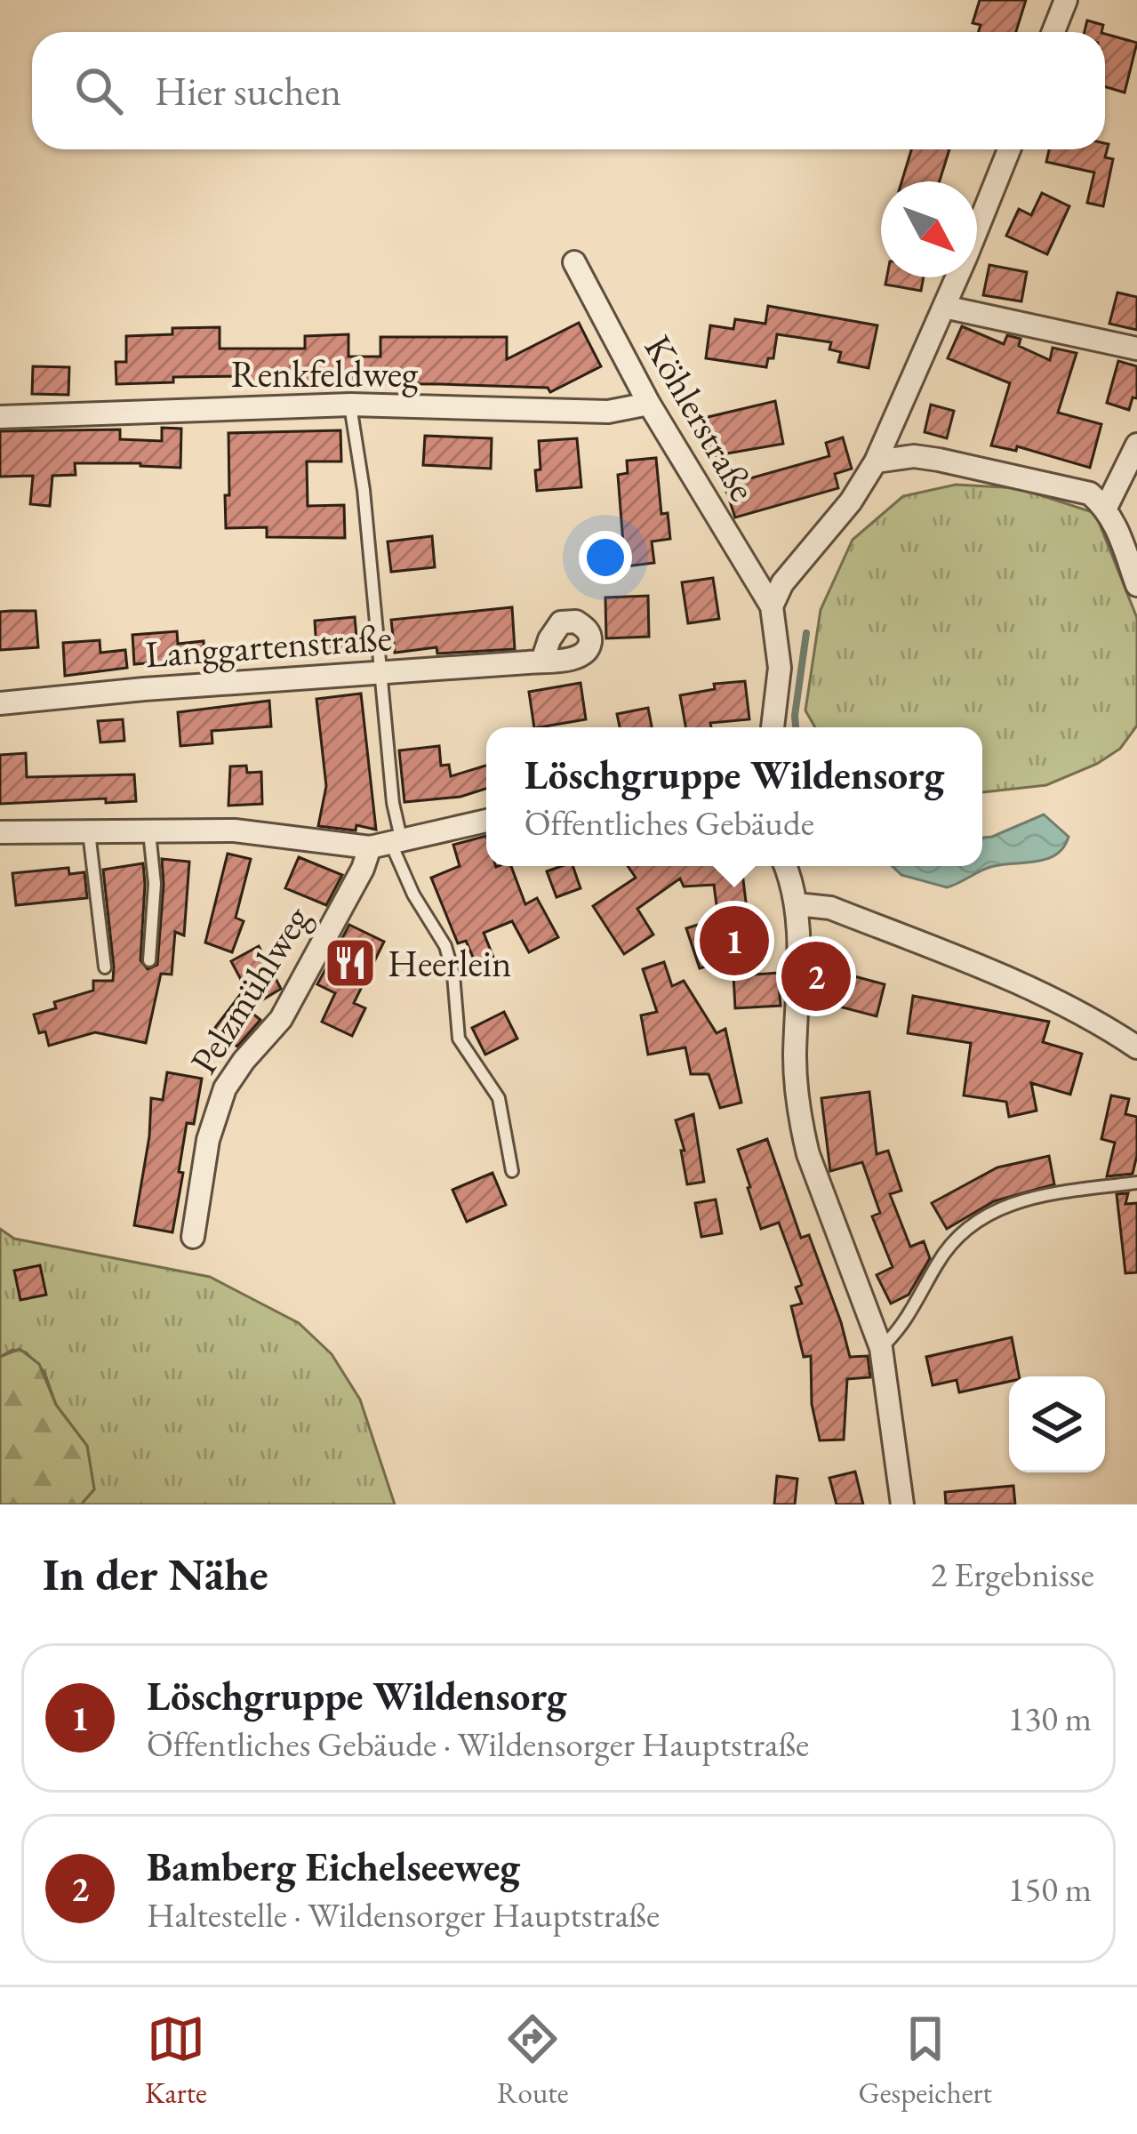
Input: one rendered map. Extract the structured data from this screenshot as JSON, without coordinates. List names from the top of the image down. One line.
{"streets":{"street":["Renkfeldweg","Köhlerstraße","Langgartenstraße","Pelzmühlweg"]},"crossings":[["Renkfeldweg","Köhlerstraße"]],"places":{"restaurant":["Heerlein"]},"north":"bottom right","page":{"search":"Hier suchen","popup":["Löschgruppe Wildensorg","Öffentliches Gebäude"],"pins":["1","2"],"heading":["In der Nähe","2 Ergebnisse"],"list":[{"mark":"1","name":"Löschgruppe Wildensorg","note":"Öffentliches Gebäude · Wildensorger Hauptstraße","value":"130 m"},{"mark":"2","name":"Bamberg Eichelseeweg","note":"Haltestelle · Wildensorger Hauptstraße","value":"150 m"}],"nav":["Karte","Route","Gespeichert"]}}
